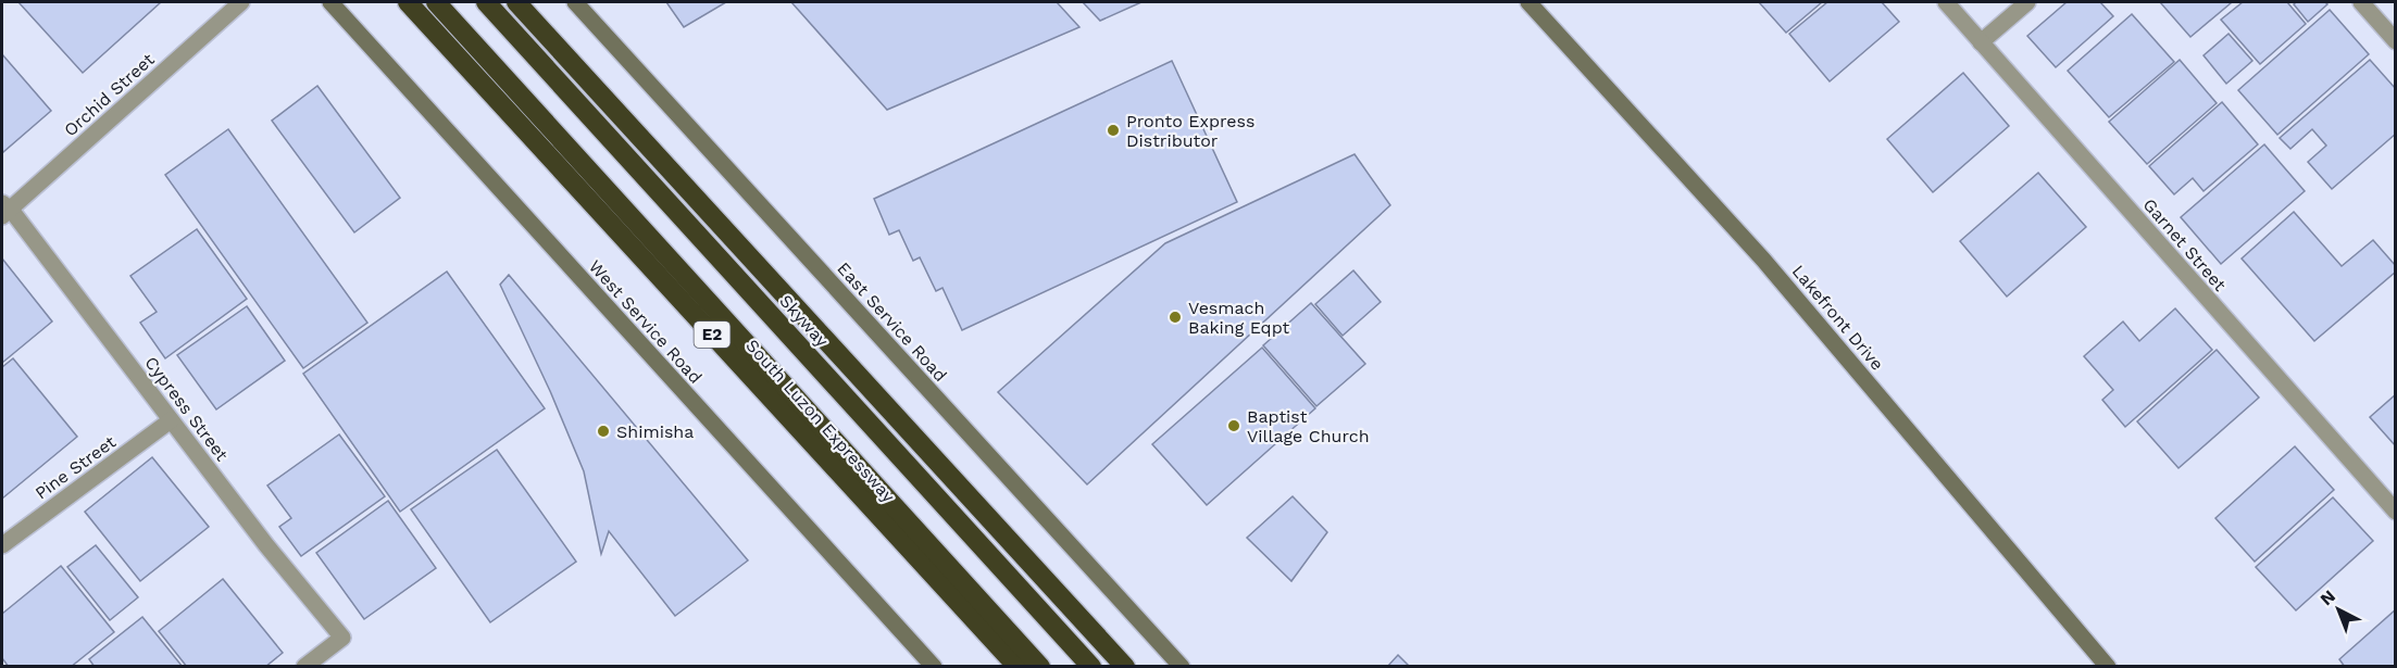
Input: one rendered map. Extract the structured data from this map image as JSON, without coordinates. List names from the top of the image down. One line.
{"streets":{"highway":["Skyway","E2","South Luzon Expressway"],"main road":["Lakefront Drive","West Service Road","East Service Road"],"street":["Orchid Street","Garnet Street","Cypress Street","Pine Street"]},"crossings":[["Orchid Street","Cypress Street"],["Cypress Street","Pine Street"]],"places":["Pronto Express Distributor","Vesmach Baking Eqpt","Baptist Village Church","Shimisha"],"north":"top left"}
